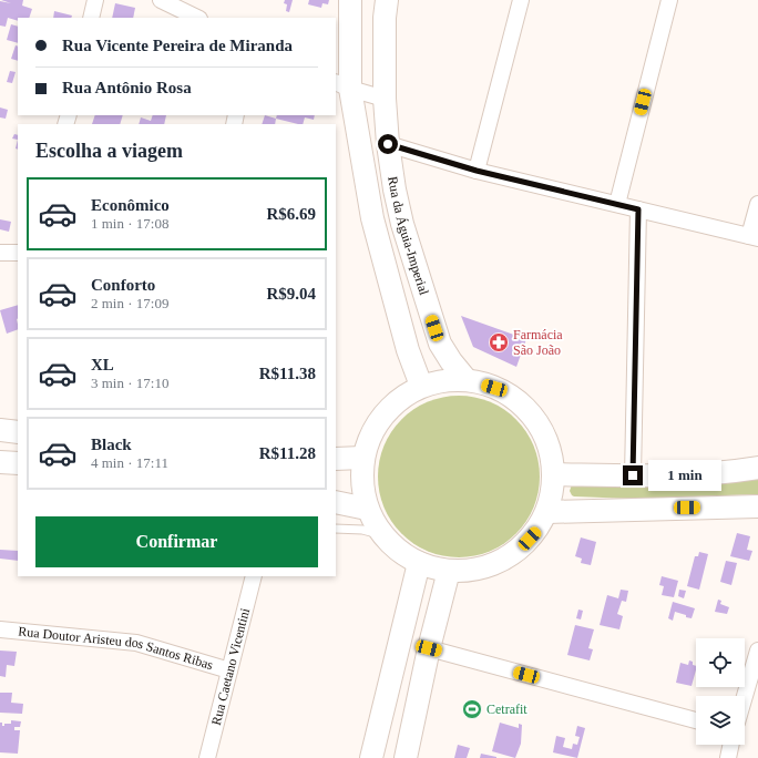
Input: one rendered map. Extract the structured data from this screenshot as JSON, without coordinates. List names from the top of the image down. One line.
{"streets":{"street":["Rua da Águia-Imperial","Rua Doutor Aristeu dos Santos Ribas","Rua Caetano Vicentini"]},"crossings":[["Rua Doutor Aristeu dos Santos Ribas","Rua Caetano Vicentini"]],"places":{"pharmacy":["Farmácia São João"],"sports":["Cetrafit"]},"page":{"banner":["Rua Vicente Pereira de Miranda","Rua Antônio Rosa"],"heading":"Escolha a viagem","list":[{"name":"Econômico","note":"1 min · 17:08","value":"R$6.69"},{"name":"Conforto","note":"2 min · 17:09","value":"R$9.04"},{"name":"XL","note":"3 min · 17:10","value":"R$11.38"},{"name":"Black","note":"4 min · 17:11","value":"R$11.28"}],"bubble":"1 min","buttons":"Confirmar"}}
